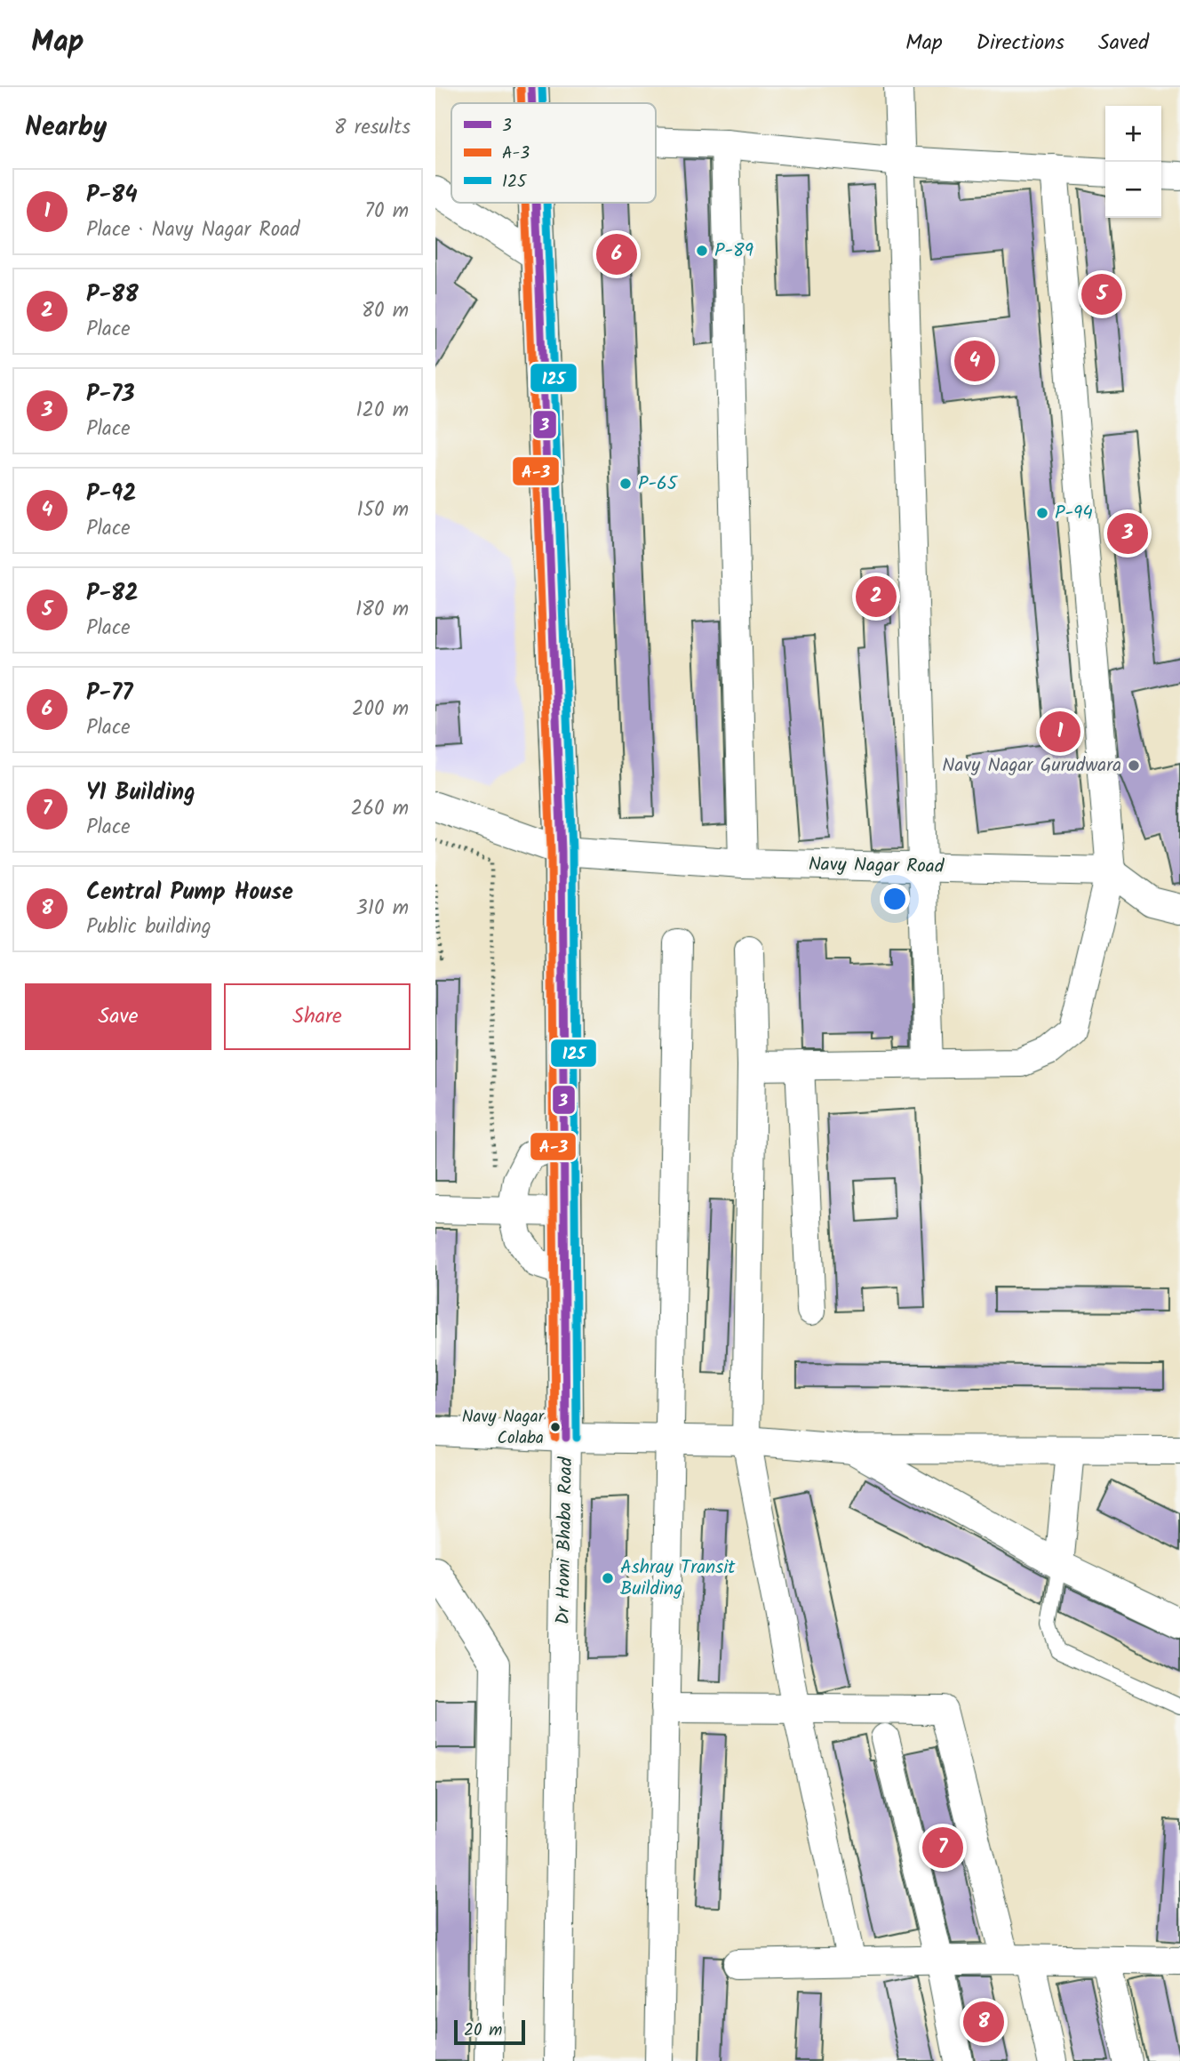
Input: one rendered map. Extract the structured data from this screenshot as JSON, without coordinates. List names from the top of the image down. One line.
{"streets":{"street":["Navy Nagar Road","Dr Homi Bhaba Road"]},"crossings":[["Navy Nagar Road","Dr Homi Bhaba Road"]],"places":["P-89","P-65","P-94","Navy Nagar Gurudwara","Navy Nagar Colaba","Ashray Transit Building"],"lines":["transit line 3","transit line A-3","transit line 125"],"legend":["3","A-3","125"],"scale_bar":"20 m","page":{"header":"Map","nav":["Map","Directions","Saved"],"heading":["Nearby","8 results"],"map_buttons":["+","−"],"list":[{"mark":"1","name":"P-84","note":"Place · Navy Nagar Road","value":"70 m"},{"mark":"2","name":"P-88","note":"Place","value":"80 m"},{"mark":"3","name":"P-73","note":"Place","value":"120 m"},{"mark":"4","name":"P-92","note":"Place","value":"150 m"},{"mark":"5","name":"P-82","note":"Place","value":"180 m"},{"mark":"6","name":"P-77","note":"Place","value":"200 m"},{"mark":"7","name":"Y1 Building","note":"Place","value":"260 m"},{"mark":"8","name":"Central Pump House","note":"Public building","value":"310 m"}],"pins":["6","5","4","3","2","1","7","8"],"buttons":["Save","Share"],"scale":"20 m"}}
